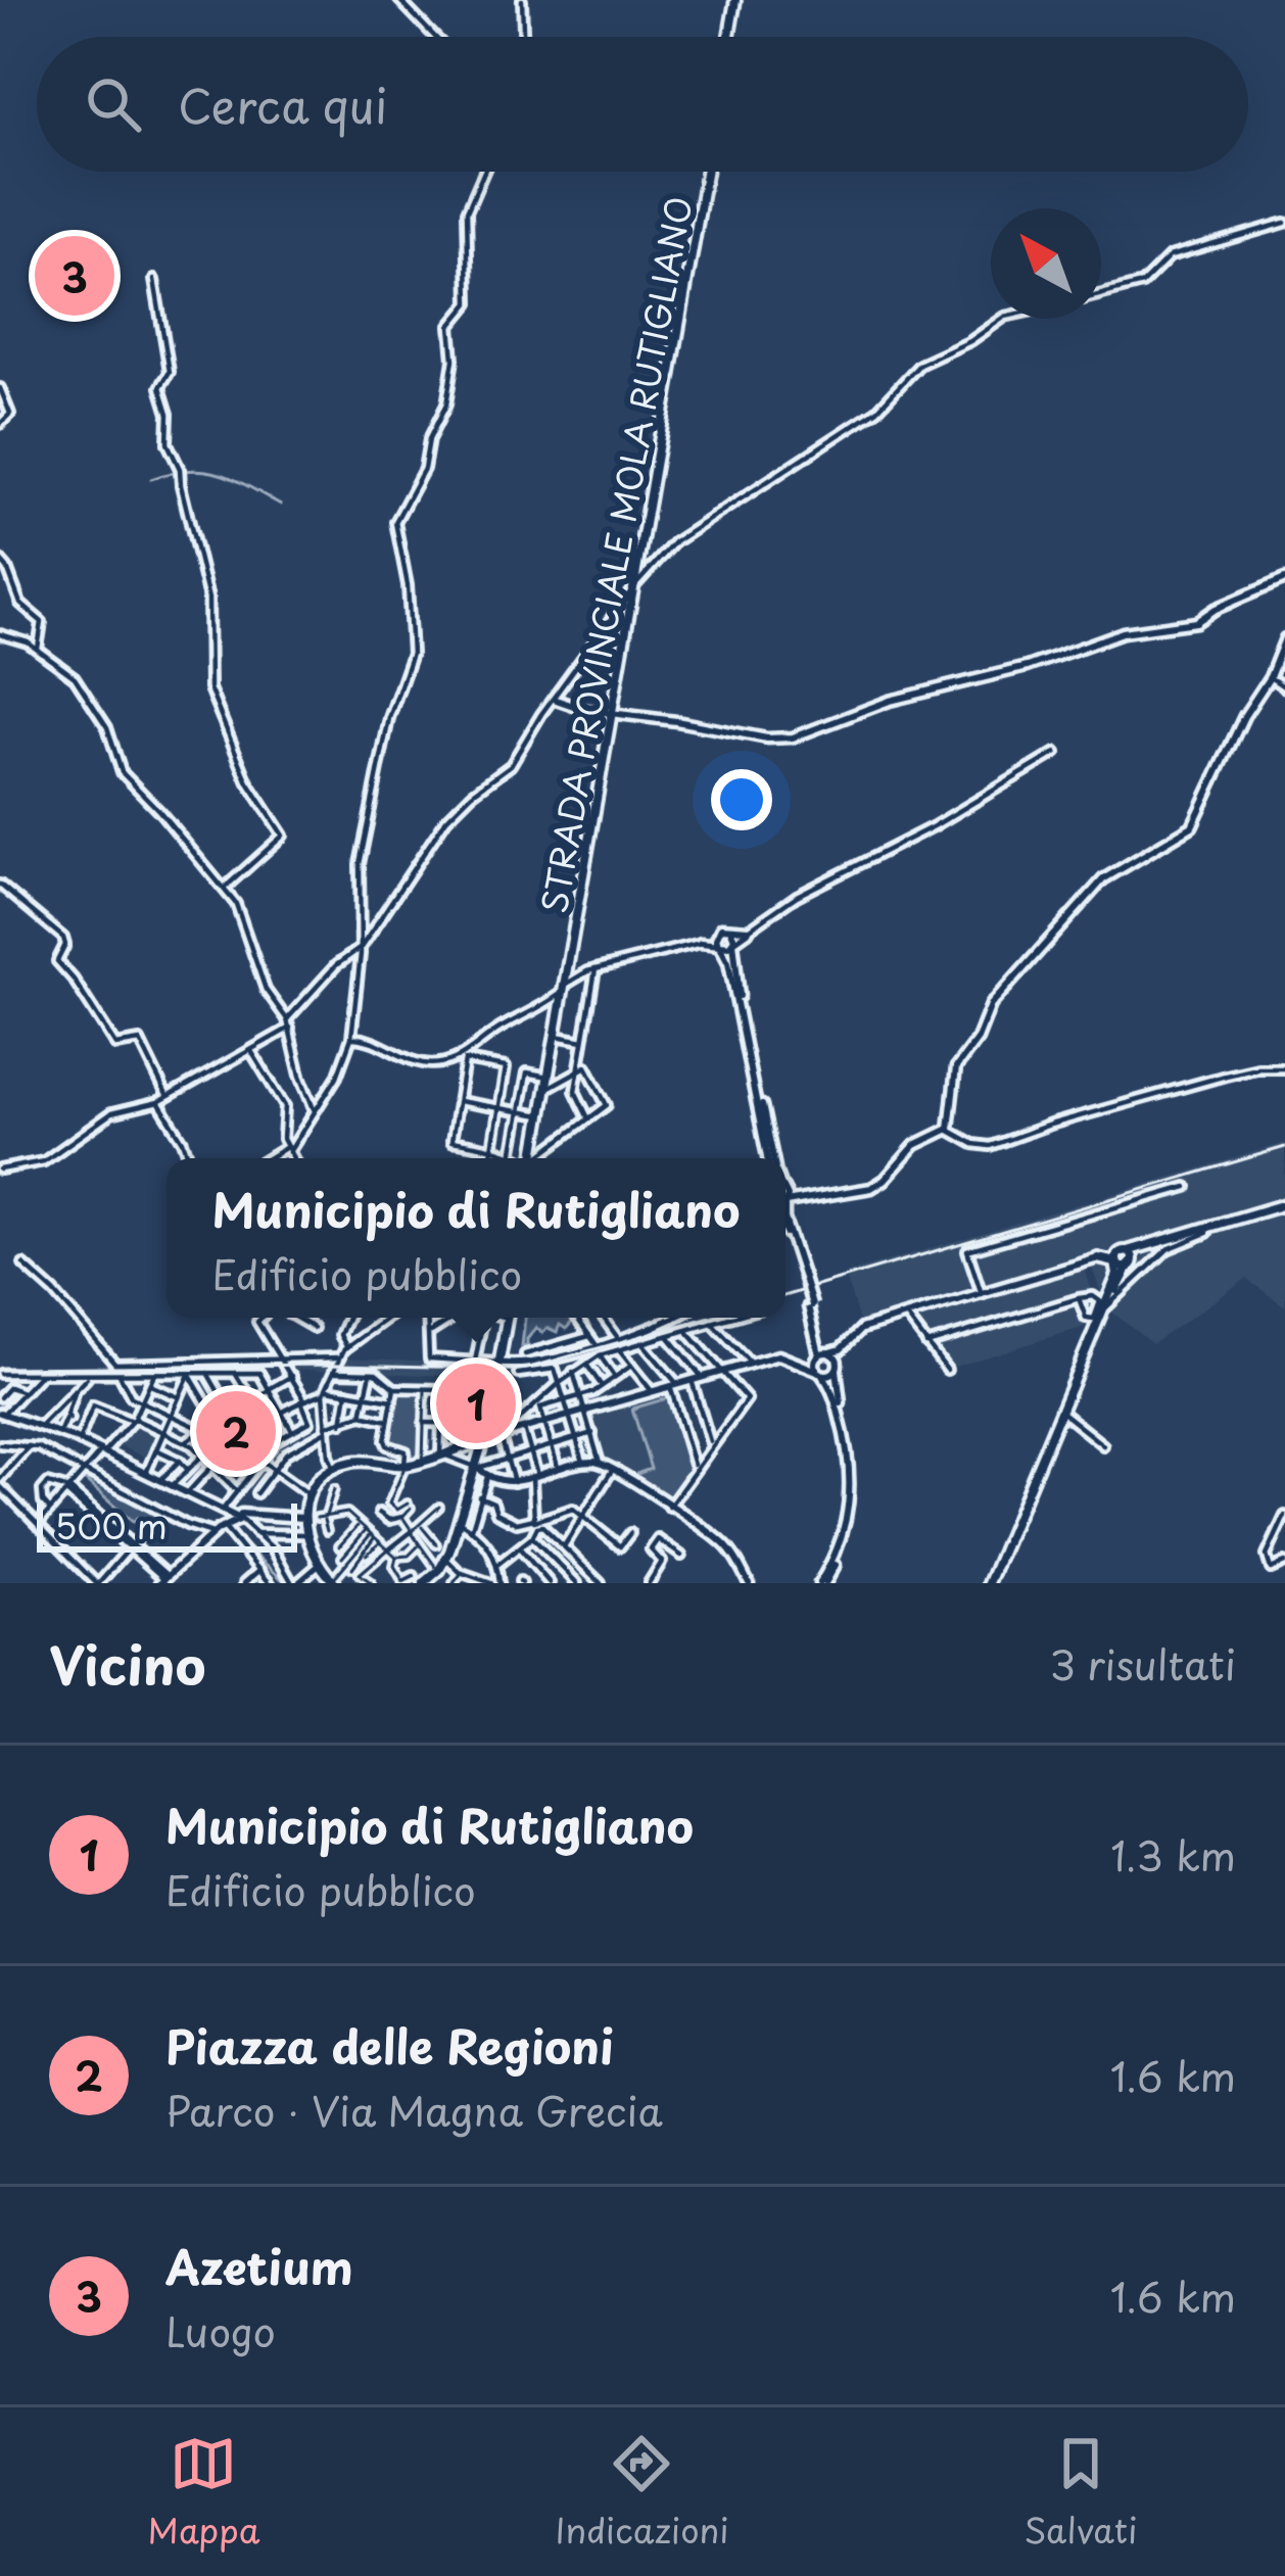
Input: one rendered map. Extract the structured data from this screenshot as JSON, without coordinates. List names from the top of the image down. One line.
{"streets":{"main road":["STRADA PROVINCIALE MOLA RUTIGLIANO"]},"scale_bar":"500 m","north":"top left","page":{"search":"Cerca qui","pins":["3","1","2"],"popup":["Municipio di Rutigliano","Edificio pubblico"],"scale":"500 m","heading":["Vicino","3 risultati"],"list":[{"mark":"1","name":"Municipio di Rutigliano","note":"Edificio pubblico","value":"1.3 km"},{"mark":"2","name":"Piazza delle Regioni","note":"Parco · Via Magna Grecia","value":"1.6 km"},{"mark":"3","name":"Azetium","note":"Luogo","value":"1.6 km"}],"nav":["Mappa","Indicazioni","Salvati"]}}
